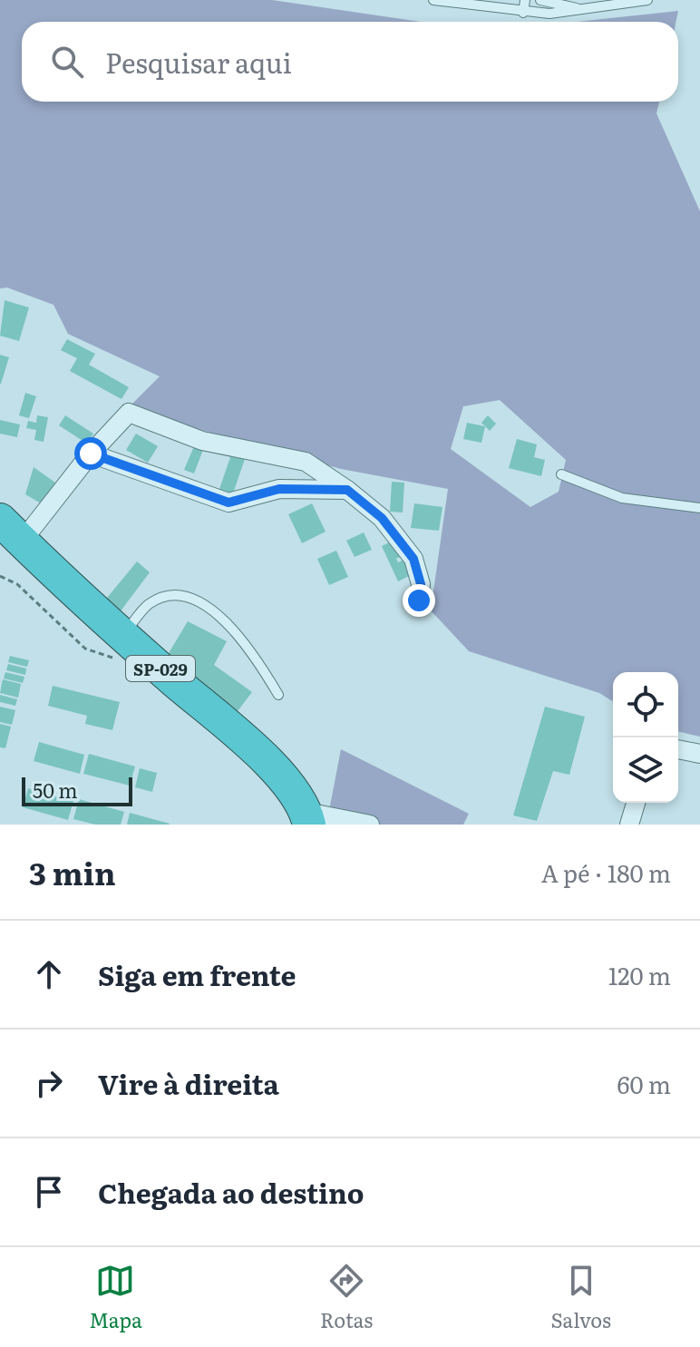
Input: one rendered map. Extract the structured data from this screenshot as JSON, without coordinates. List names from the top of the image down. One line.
{"streets":{"highway":["SP-029"]},"scale_bar":"50 m","page":{"search":"Pesquisar aqui","scale":"50 m","heading":["3 min","A pé · 180 m"],"list":[["Siga em frente","120 m"],["Vire à direita","60 m"],"Chegada ao destino"],"nav":["Mapa","Rotas","Salvos"]}}
